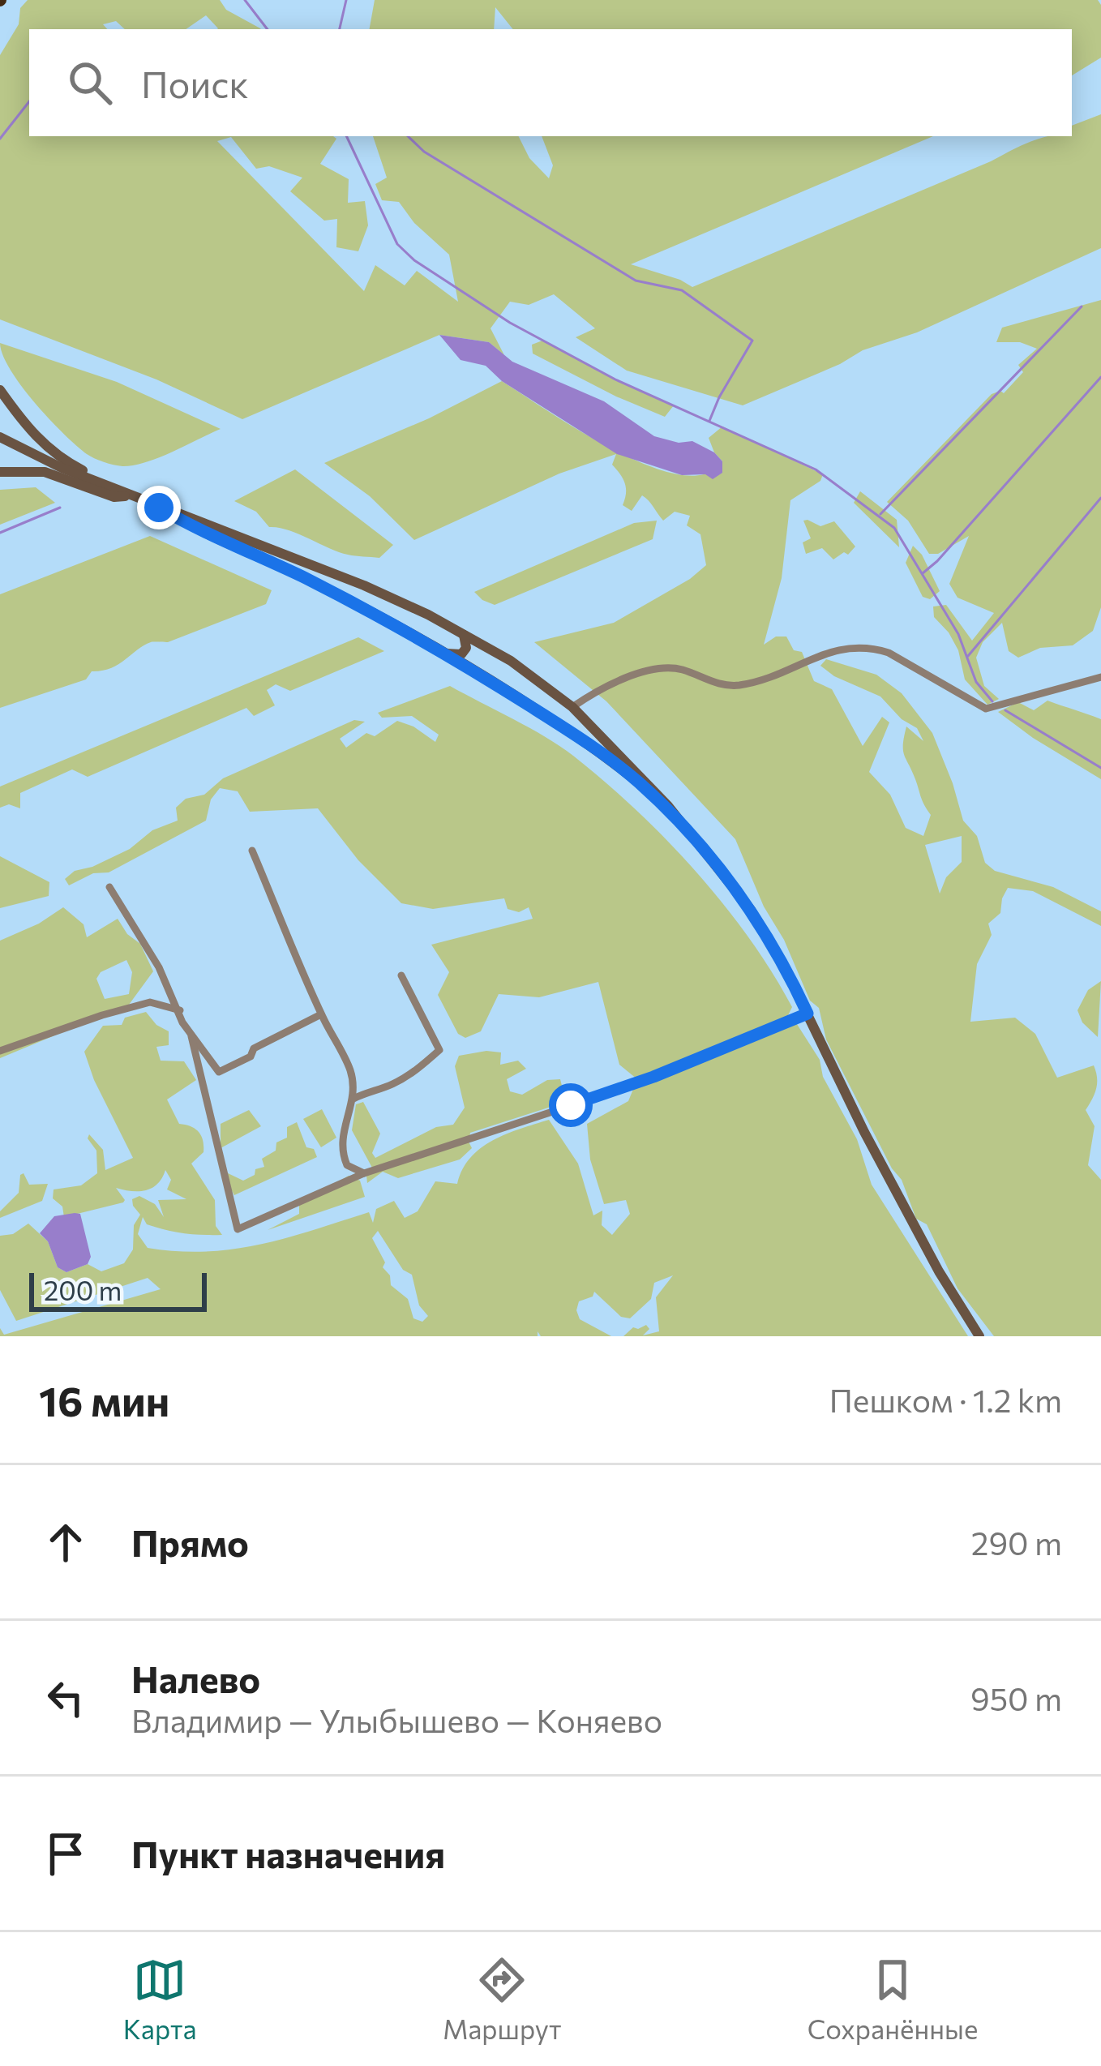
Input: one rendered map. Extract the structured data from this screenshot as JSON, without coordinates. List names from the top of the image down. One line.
{"scale_bar":"200 m","page":{"search":"Поиск","scale":"200 m","heading":["16 мин","Пешком · 1.2 km"],"list":[["Прямо","290 m"],["Налево","Владимир — Улыбышево — Коняево","950 m"],"Пункт назначения"],"nav":["Карта","Маршрут","Сохранённые"]}}
